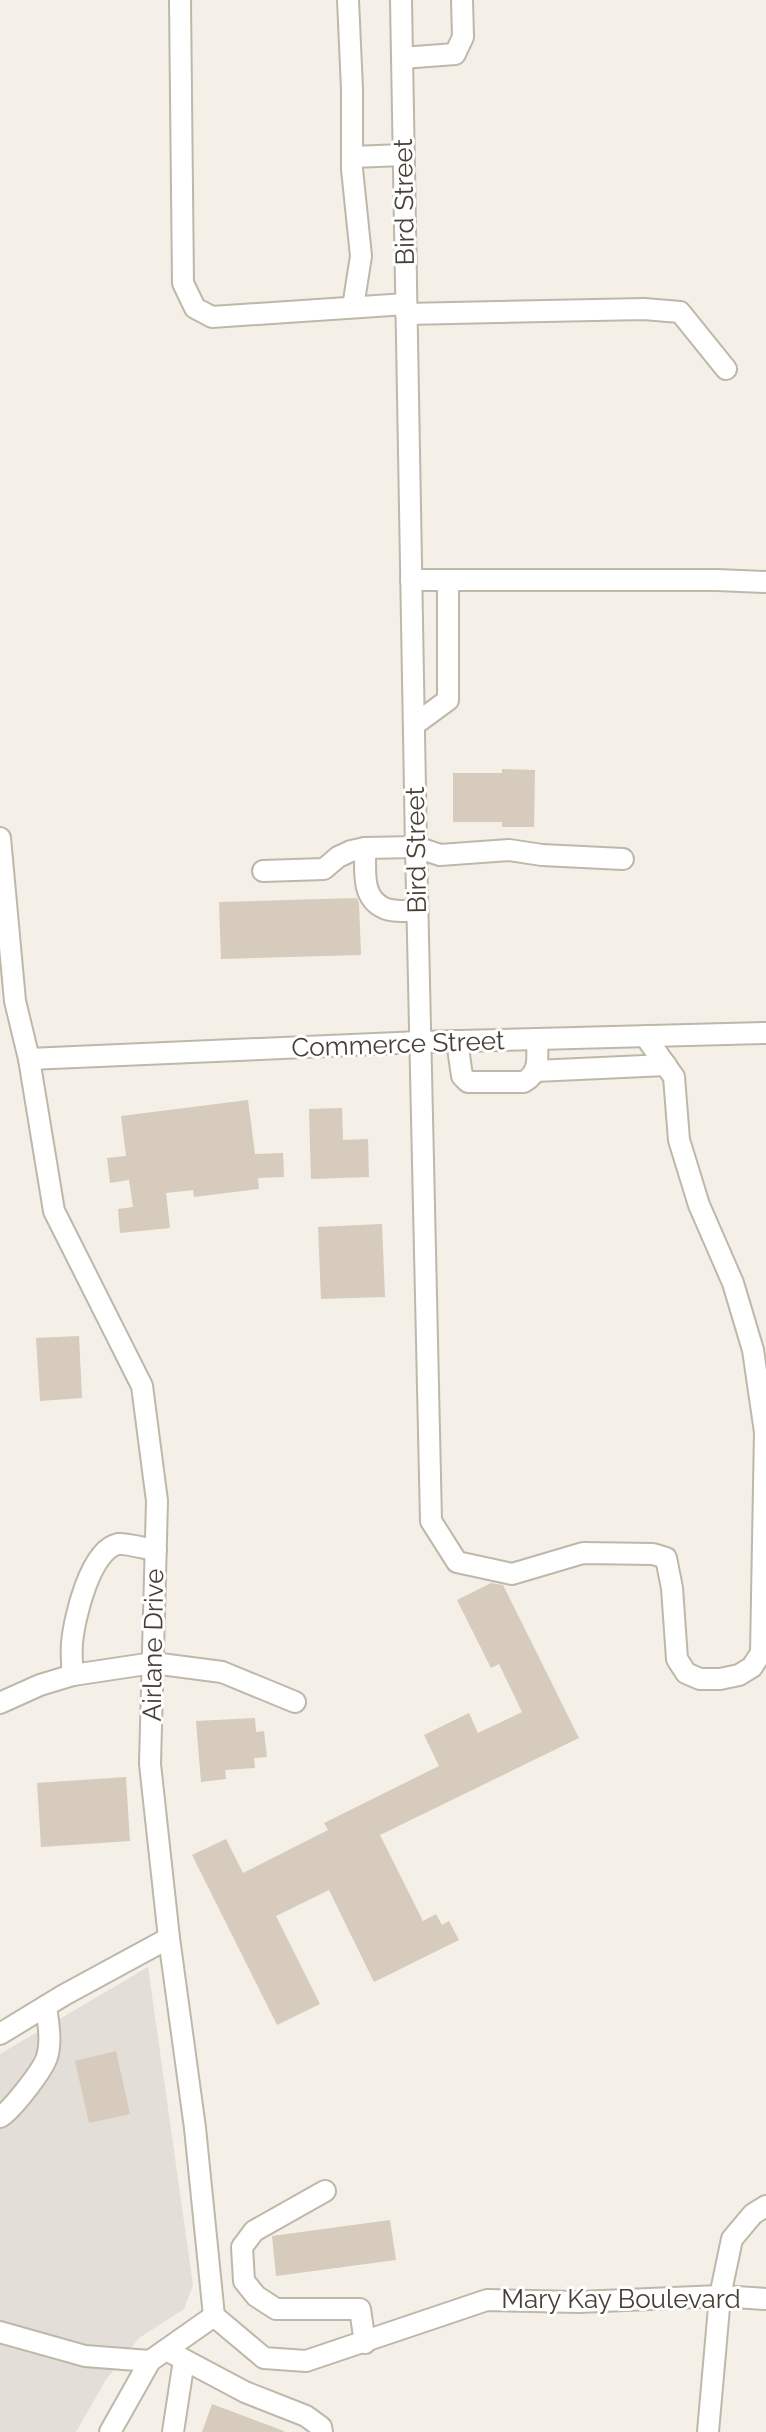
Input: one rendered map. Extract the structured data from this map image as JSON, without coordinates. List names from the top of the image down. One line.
{"streets":{"street":["Bird Street","Commerce Street","Airlane Drive","Mary Kay Boulevard"]},"crossings":[["Bird Street","Commerce Street"],["Commerce Street","Airlane Drive"],["Airlane Drive","Mary Kay Boulevard"]]}
